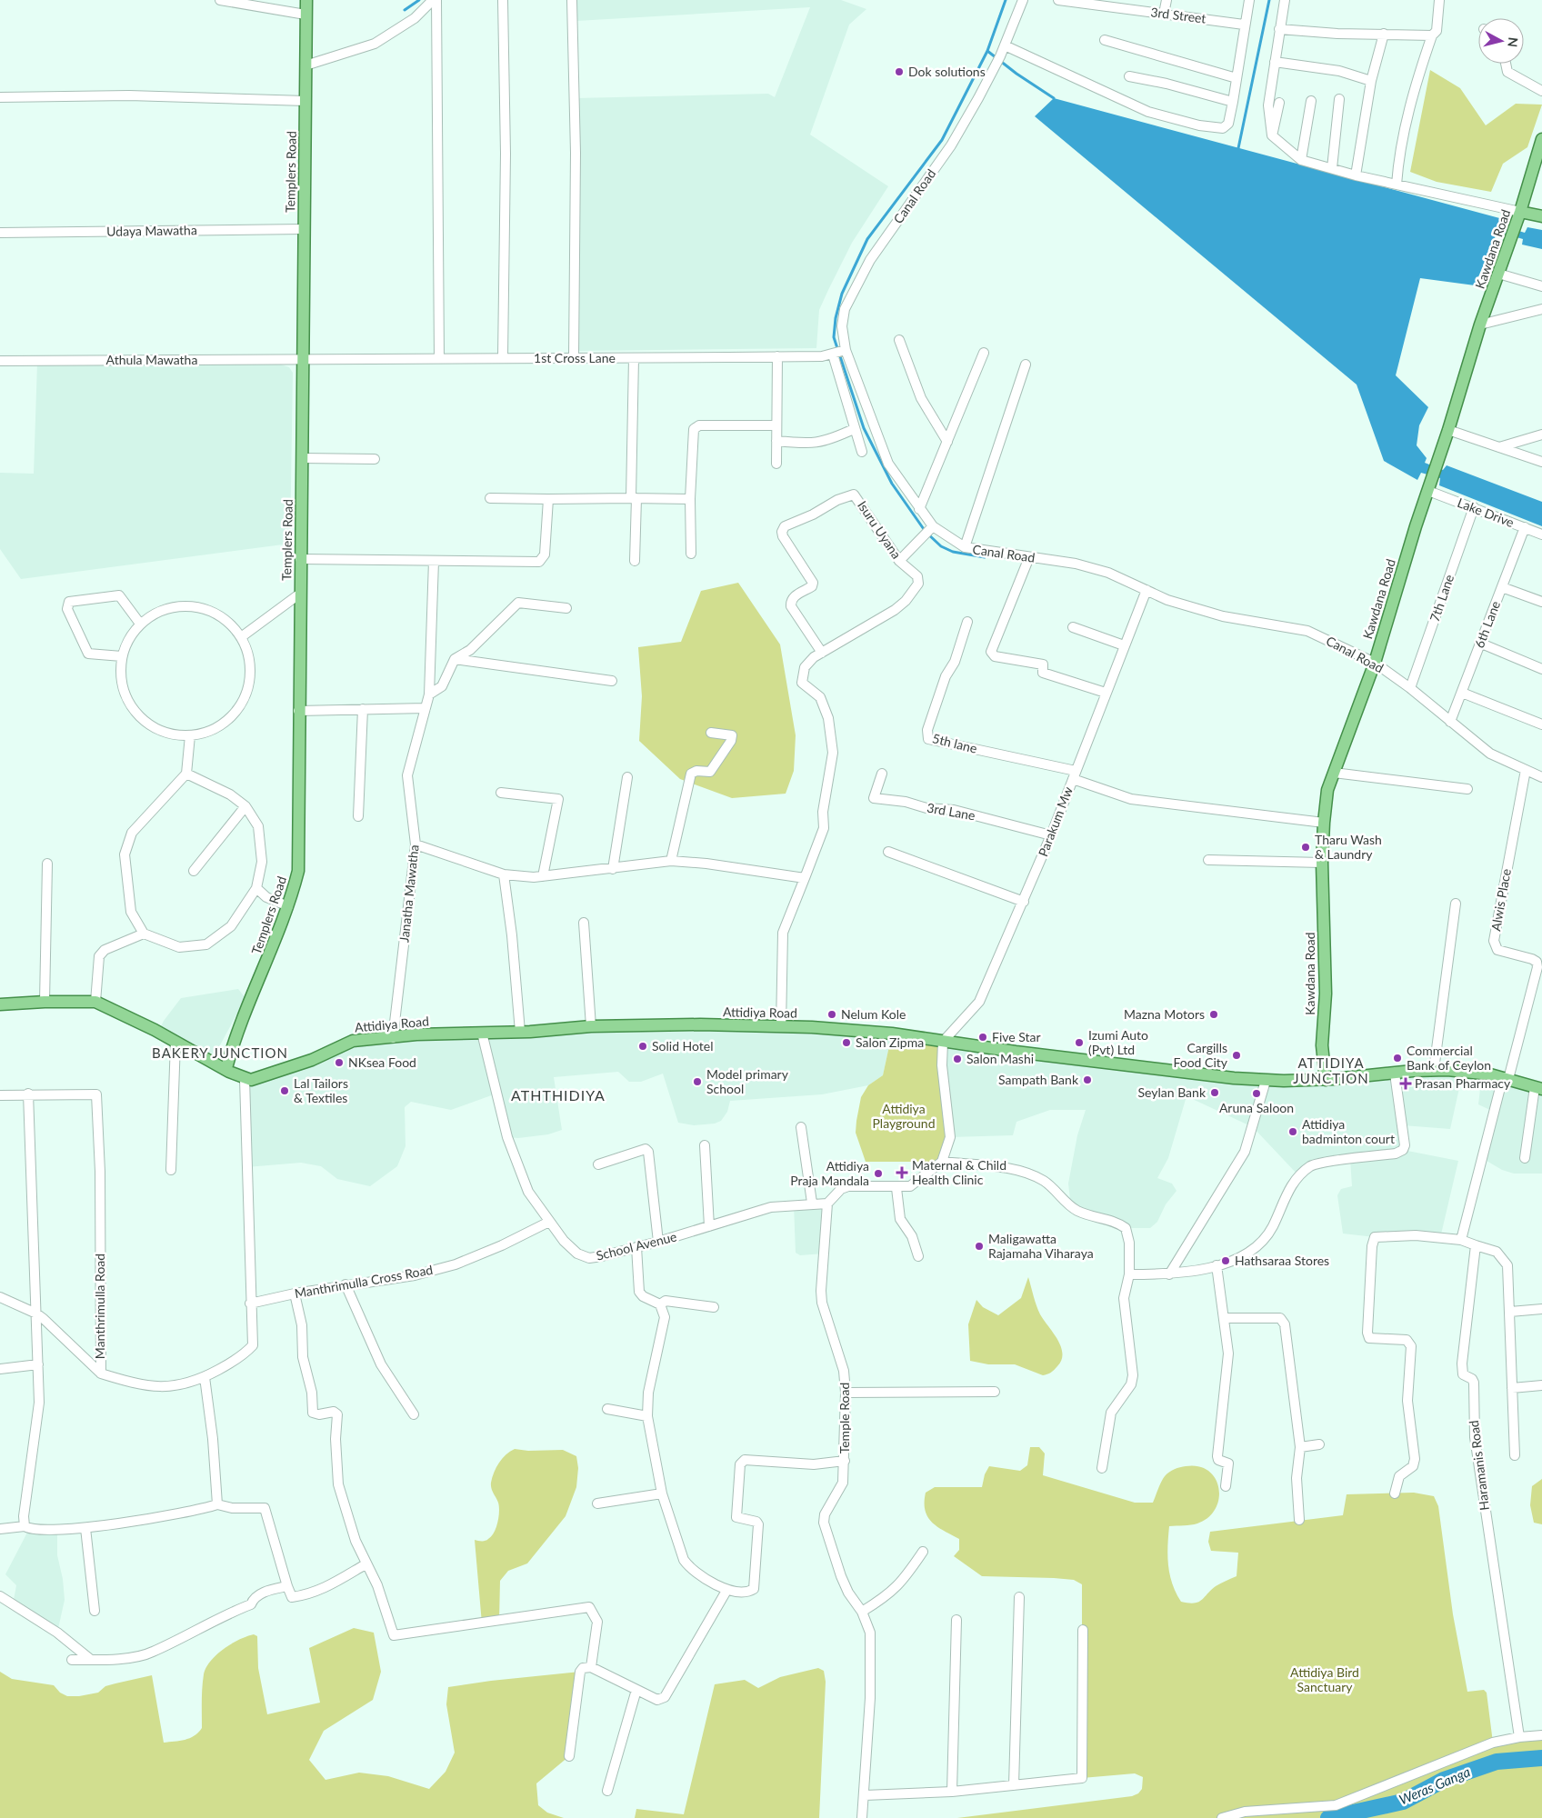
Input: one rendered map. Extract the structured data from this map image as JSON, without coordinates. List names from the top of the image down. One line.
{"streets":{"main road":["Templers Road","Kawdana Road","Attidiya Road"],"street":["3rd Street","Canal Road","Udaya Mawatha","1st Cross Lane","Athula Mawatha","Lake Drive","Isuru Uyana","7th Lane","6th Lane","5th lane","3rd Lane","Parakum Mw","Janatha Mawatha","Alwis Place","School Avenue","Manthrimulla Cross Road","Manthrimulla Road","Temple Road","Haramanis Road"]},"crossings":[["Templers Road","Udaya Mawatha"],["Templers Road","1st Cross Lane"],["Templers Road","Athula Mawatha"],["Canal Road","Kawdana Road"],["Canal Road","1st Cross Lane"],["Canal Road","7th Lane"],["Canal Road","6th Lane"],["Canal Road","Parakum Mw"],["Canal Road","Alwis Place"],["Kawdana Road","Lake Drive"],["Kawdana Road","Attidiya Road"],["1st Cross Lane","Athula Mawatha"],["Lake Drive","7th Lane"],["Lake Drive","6th Lane"],["5th lane","Parakum Mw"],["3rd Lane","Parakum Mw"],["Parakum Mw","Attidiya Road"],["Janatha Mawatha","Attidiya Road"],["Alwis Place","Attidiya Road"],["Attidiya Road","School Avenue"],["Attidiya Road","Manthrimulla Road"],["School Avenue","Manthrimulla Cross Road"],["School Avenue","Temple Road"],["Manthrimulla Cross Road","Manthrimulla Road"]],"districts":["BAKERY JUNCTION","ATTIDIYA JUNCTION","ATHTHIDIYA"],"water":["Weras Ganga"],"parks":["Attidiya Playground","Attidiya Bird Sanctuary"],"places":{"other":["Dok solutions","Tharu Wash & Laundry","Nelum Kole","Mazna Motors","Five Star","Salon Zipma","Izumi Auto (Pvt) Ltd","Solid Hotel","Cargills Food City","Commercial Bank of Ceylon","Salon Mashi","NKsea Food","Sampath Bank","Model primary School","Lal Tailors & Textiles","Seylan Bank","Aruna Saloon","Attidiya badminton court","Attidiya Praja Mandala","Maligawatta Rajamaha Viharaya","Hathsaraa Stores"],"health":["Prasan Pharmacy","Maternal & Child Health Clinic"]},"north":"right"}
